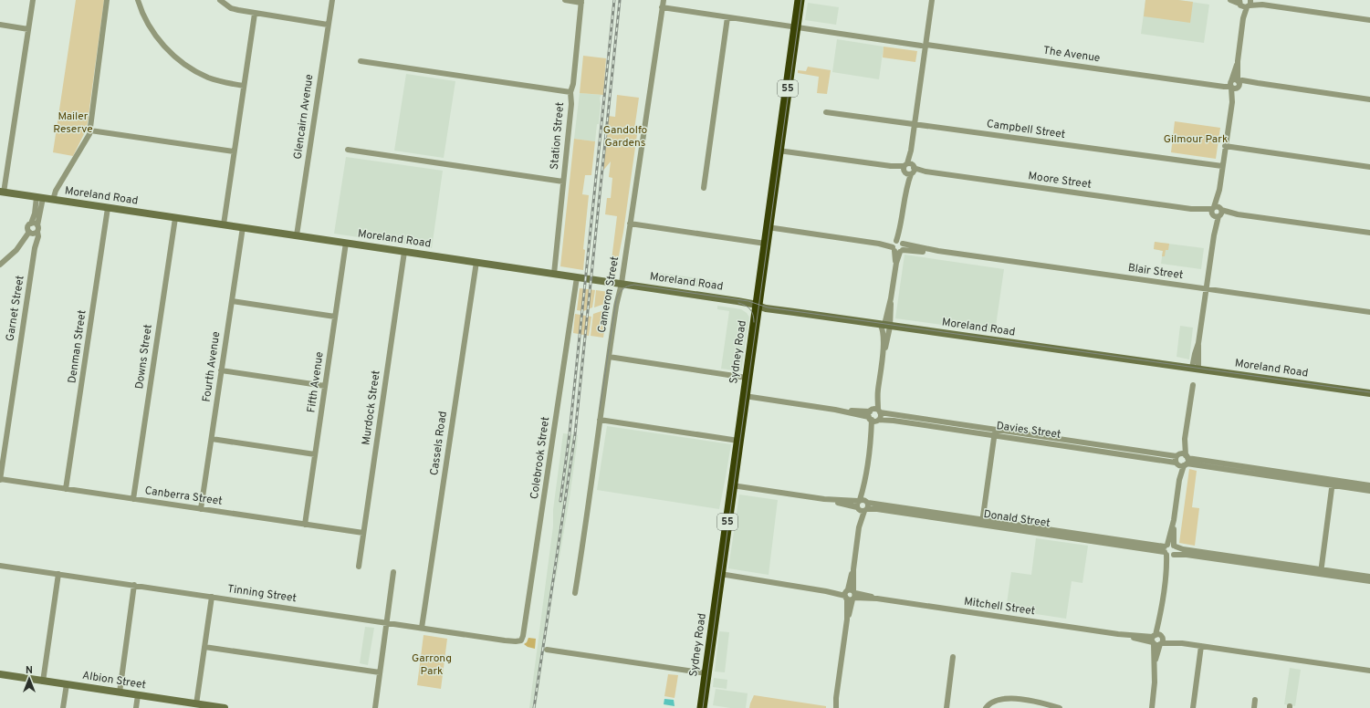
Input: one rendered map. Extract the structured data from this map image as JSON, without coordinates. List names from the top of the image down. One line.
{"streets":{"highway":["55","Sydney Road"],"main road":["Moreland Road","Albion Street"],"street":["The Avenue","Glencairn Avenue","Campbell Street","Station Street","Moore Street","Blair Street","Cameron Street","Garnet Street","Denman Street","Downs Street","Fourth Avenue","Fifth Avenue","Murdock Street","Davies Street","Cassels Road","Colebrook Street","Canberra Street","Donald Street","Tinning Street","Mitchell Street"]},"crossings":[["The Avenue","Cameron Street"],["The Avenue","Sydney Road"],["Glencairn Avenue","Moreland Road"],["Station Street","Moreland Road"],["Moore Street","Sydney Road"],["Moreland Road","Cameron Street"],["Moreland Road","Denman Street"],["Moreland Road","Sydney Road"],["Moreland Road","Downs Street"],["Moreland Road","Fourth Avenue"],["Moreland Road","Fifth Avenue"],["Moreland Road","Murdock Street"],["Moreland Road","Cassels Road"],["Moreland Road","Colebrook Street"],["Blair Street","Sydney Road"],["Garnet Street","Canberra Street"],["Denman Street","Canberra Street"],["Sydney Road","Davies Street"],["Sydney Road","Donald Street"],["Sydney Road","Mitchell Street"],["Downs Street","Canberra Street"],["Fourth Avenue","Canberra Street"],["Fifth Avenue","Canberra Street"],["Murdock Street","Canberra Street"],["Cassels Road","Tinning Street"],["Colebrook Street","Tinning Street"]],"parks":["Mailer Reserve","Gandolfo Gardens","Gilmour Park","Garrong Park"],"north":"top"}
